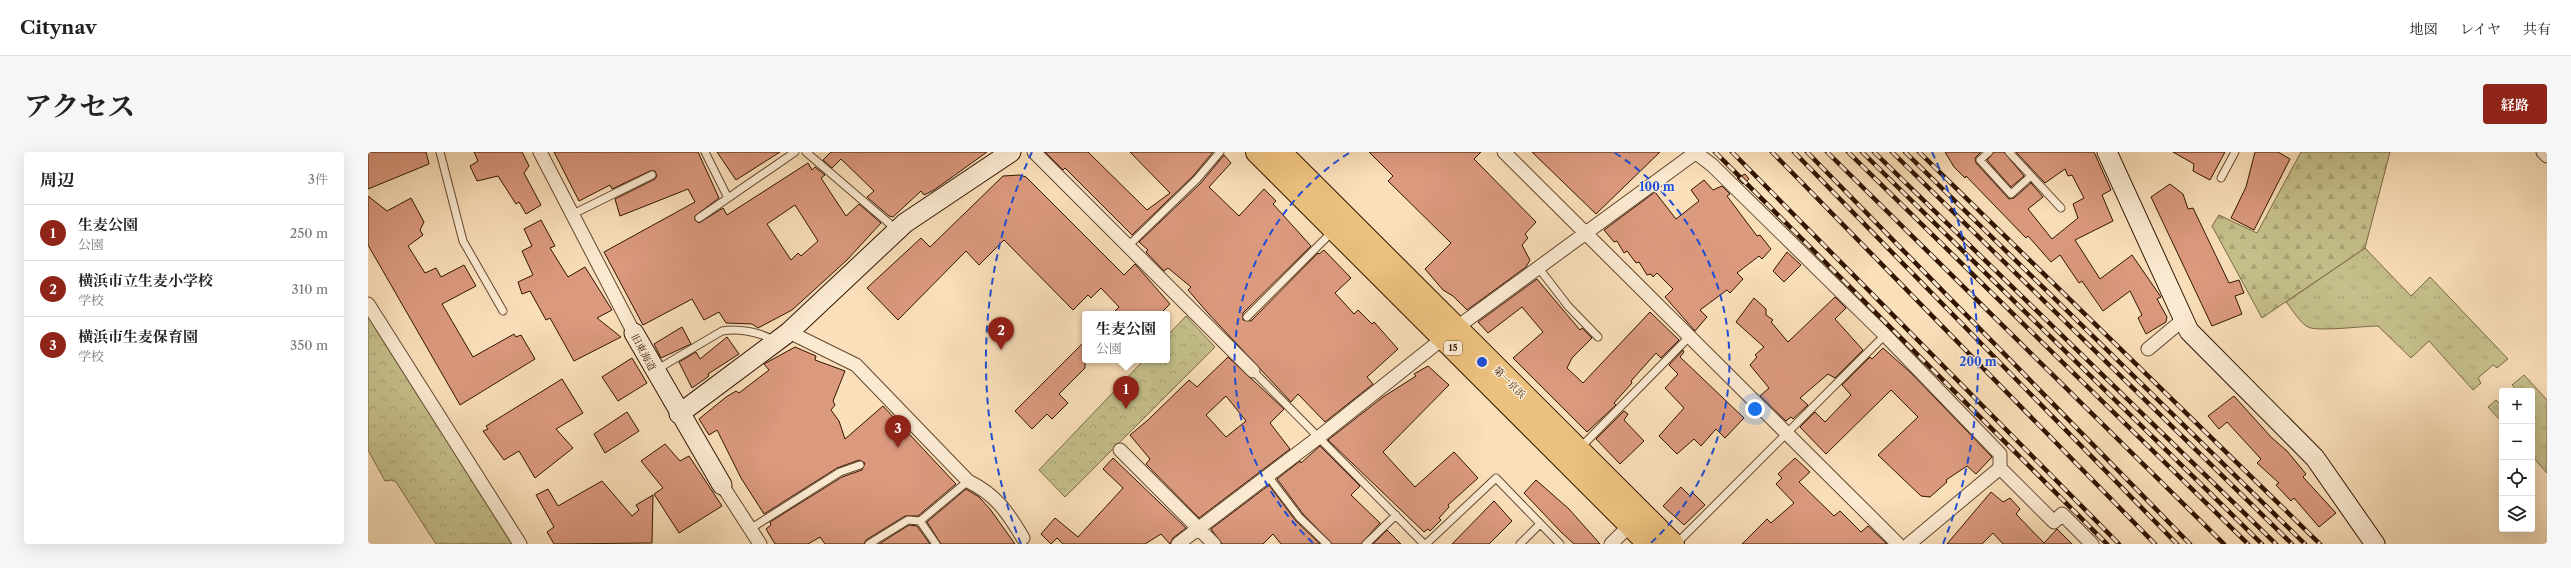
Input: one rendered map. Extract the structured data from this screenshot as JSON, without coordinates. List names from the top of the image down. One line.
{"streets":{"highway":["15","第一京浜"],"street":["旧東海道"]},"page":{"header":"Citynav","nav":["地図","レイヤ","共有"],"title":"アクセス","buttons":"経路","heading":["周辺","3件"],"list":[{"mark":"1","name":"生麦公園","note":"公園","value":"250 m"},{"mark":"2","name":"横浜市立生麦小学校","note":"学校","value":"310 m"},{"mark":"3","name":"横浜市生麦保育園","note":"学校","value":"350 m"}],"popup":["生麦公園","公園"],"pins":["2","1","3"],"map_buttons":["+","−"]},"rings":["100 m","200 m"]}
